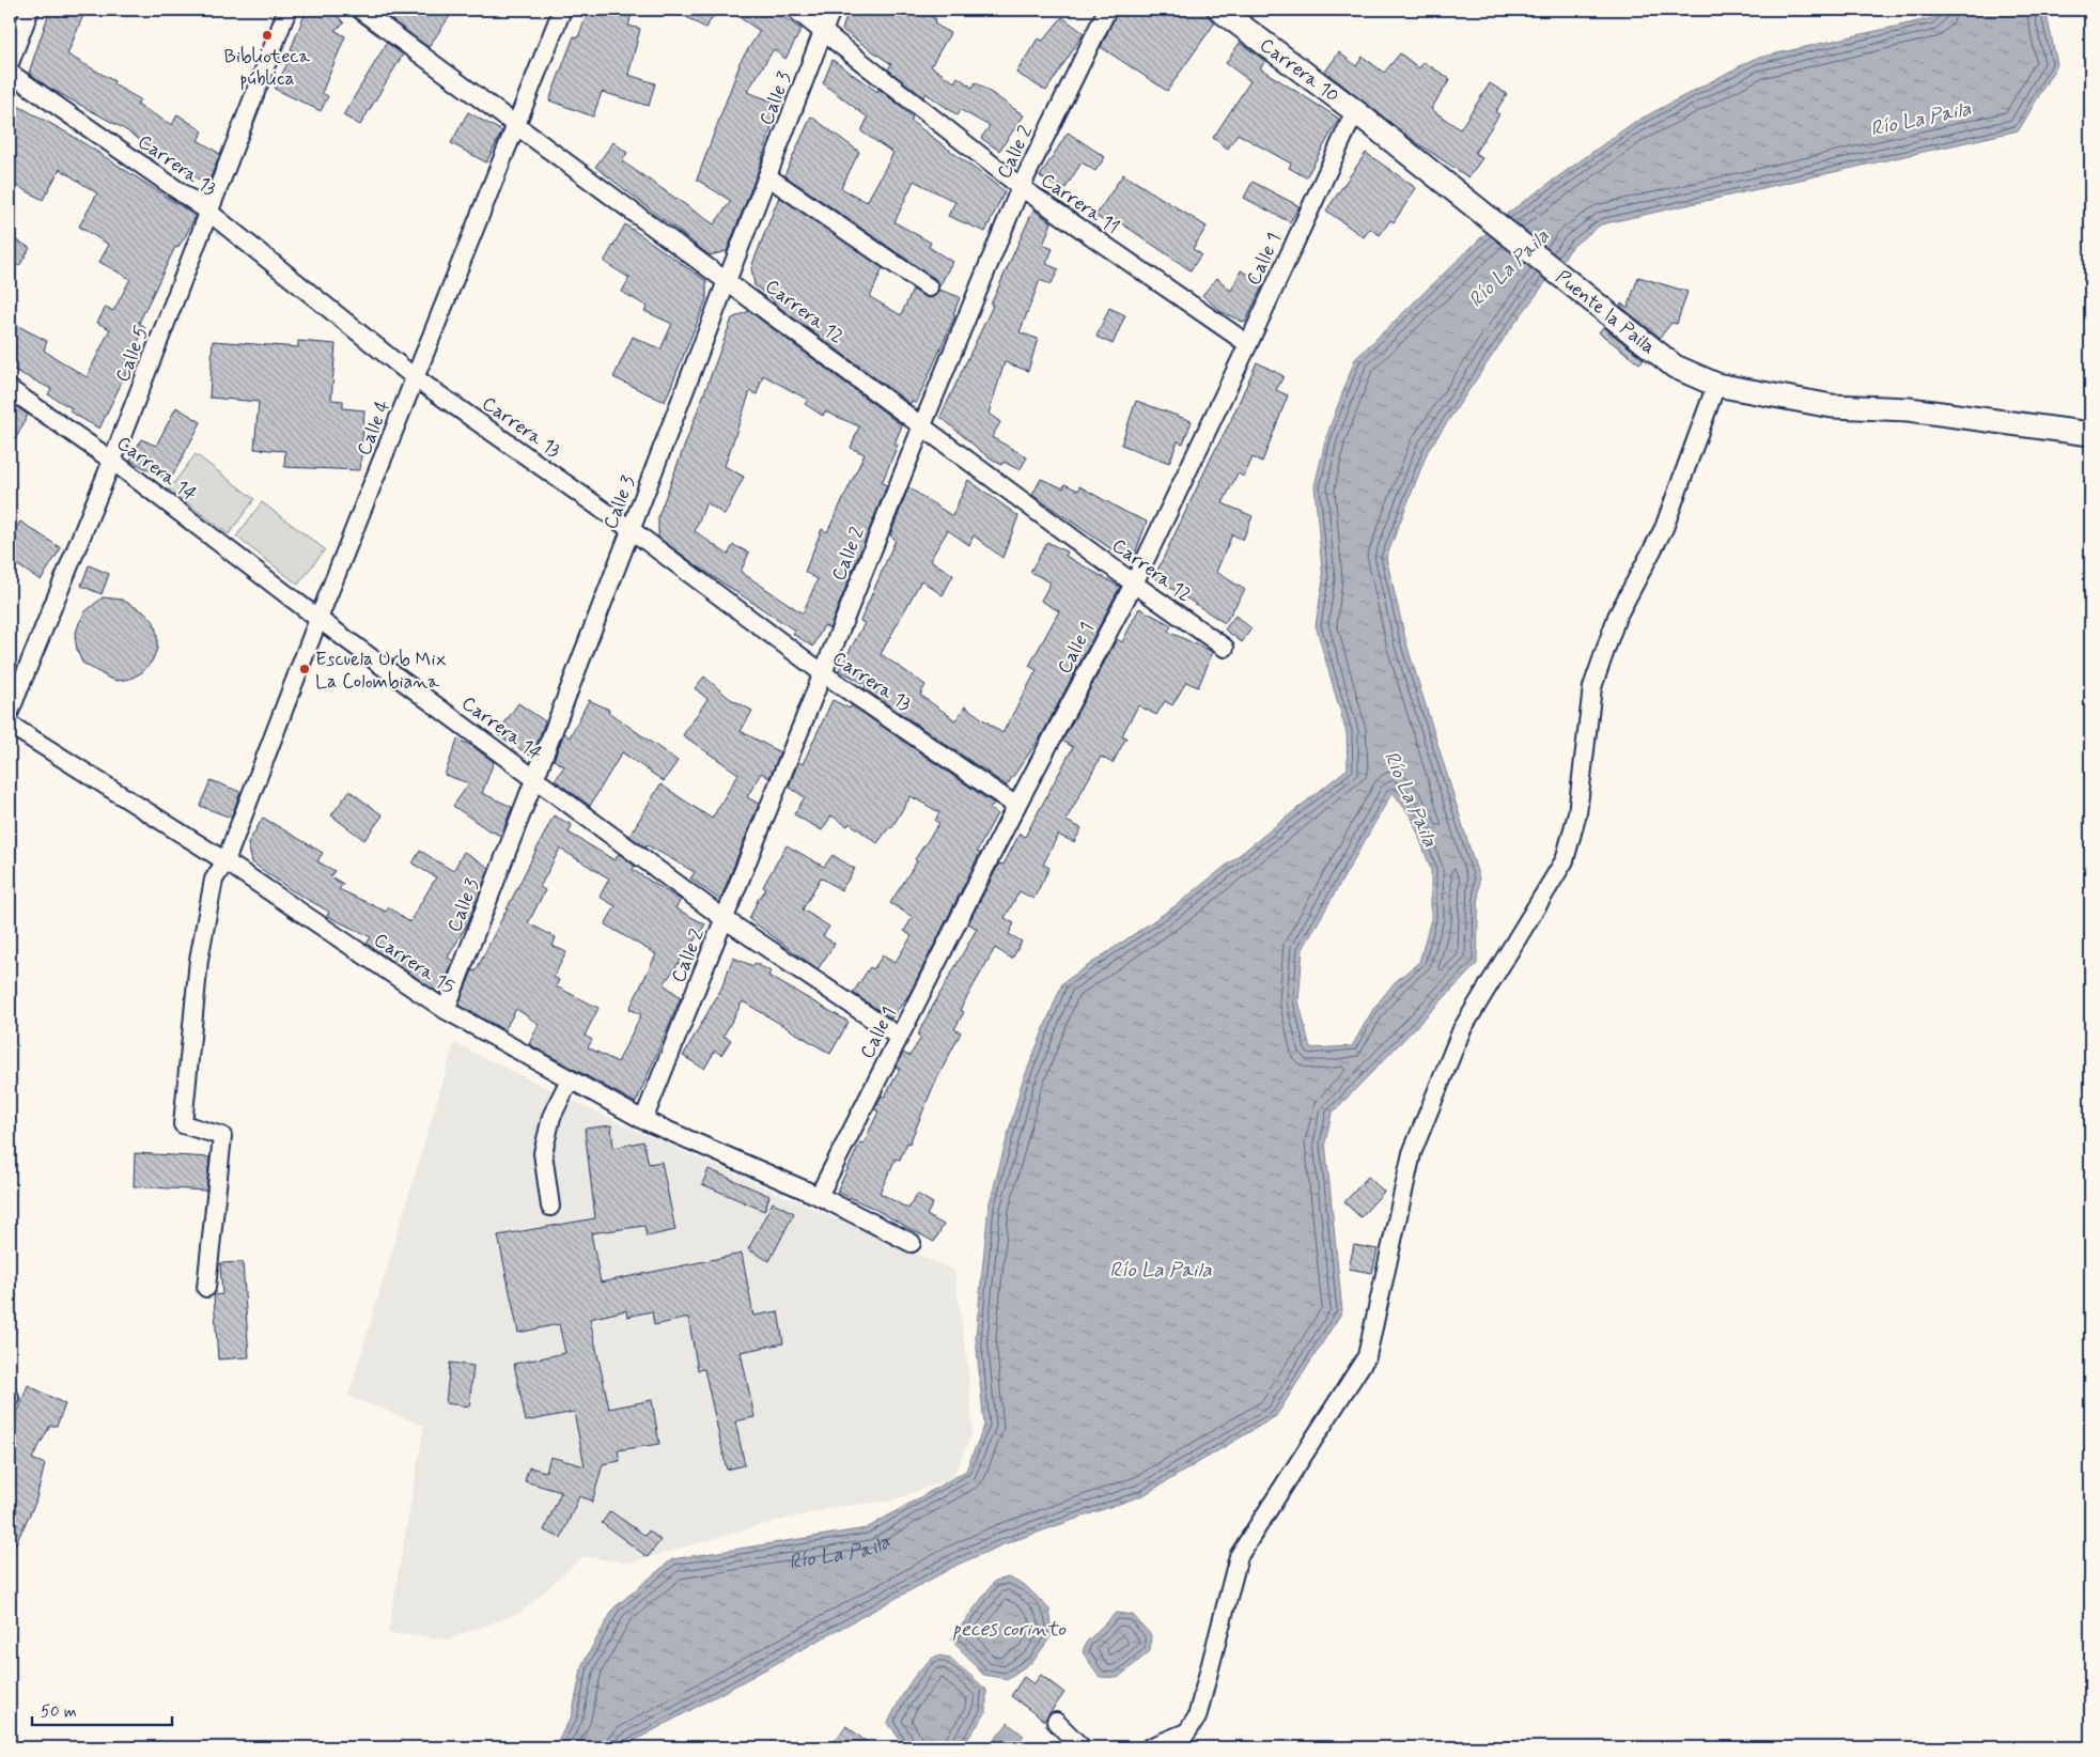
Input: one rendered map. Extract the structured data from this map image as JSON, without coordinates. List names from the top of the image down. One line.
{"streets":{"main road":["Carrera 10","Puente la Paila"],"street":["Calle 3","Calle 2","Carrera 13","Carrera 11","Calle 1","Carrera 12","Calle 5","Calle 4","Carrera 14","Carrera 15"]},"crossings":[["Carrera 10","Calle 1"],["Carrera 10","Puente la Paila"],["Calle 3","Carrera 13"],["Calle 3","Carrera 11"],["Calle 3","Carrera 12"],["Calle 3","Carrera 14"],["Calle 3","Carrera 15"],["Calle 2","Carrera 13"],["Calle 2","Carrera 11"],["Calle 2","Carrera 12"],["Calle 2","Carrera 14"],["Calle 2","Carrera 15"],["Carrera 13","Calle 1"],["Carrera 13","Calle 5"],["Carrera 13","Calle 4"],["Carrera 11","Calle 1"],["Calle 1","Carrera 12"],["Calle 1","Carrera 14"],["Calle 1","Carrera 15"],["Carrera 12","Calle 4"],["Calle 5","Carrera 14"],["Calle 4","Carrera 14"],["Calle 4","Carrera 15"]],"water":["Río La Paila","peces corinto"],"places":["Biblioteca pública","Escuela Urb Mix La Colombiana"],"scale_bar":"50 m"}
